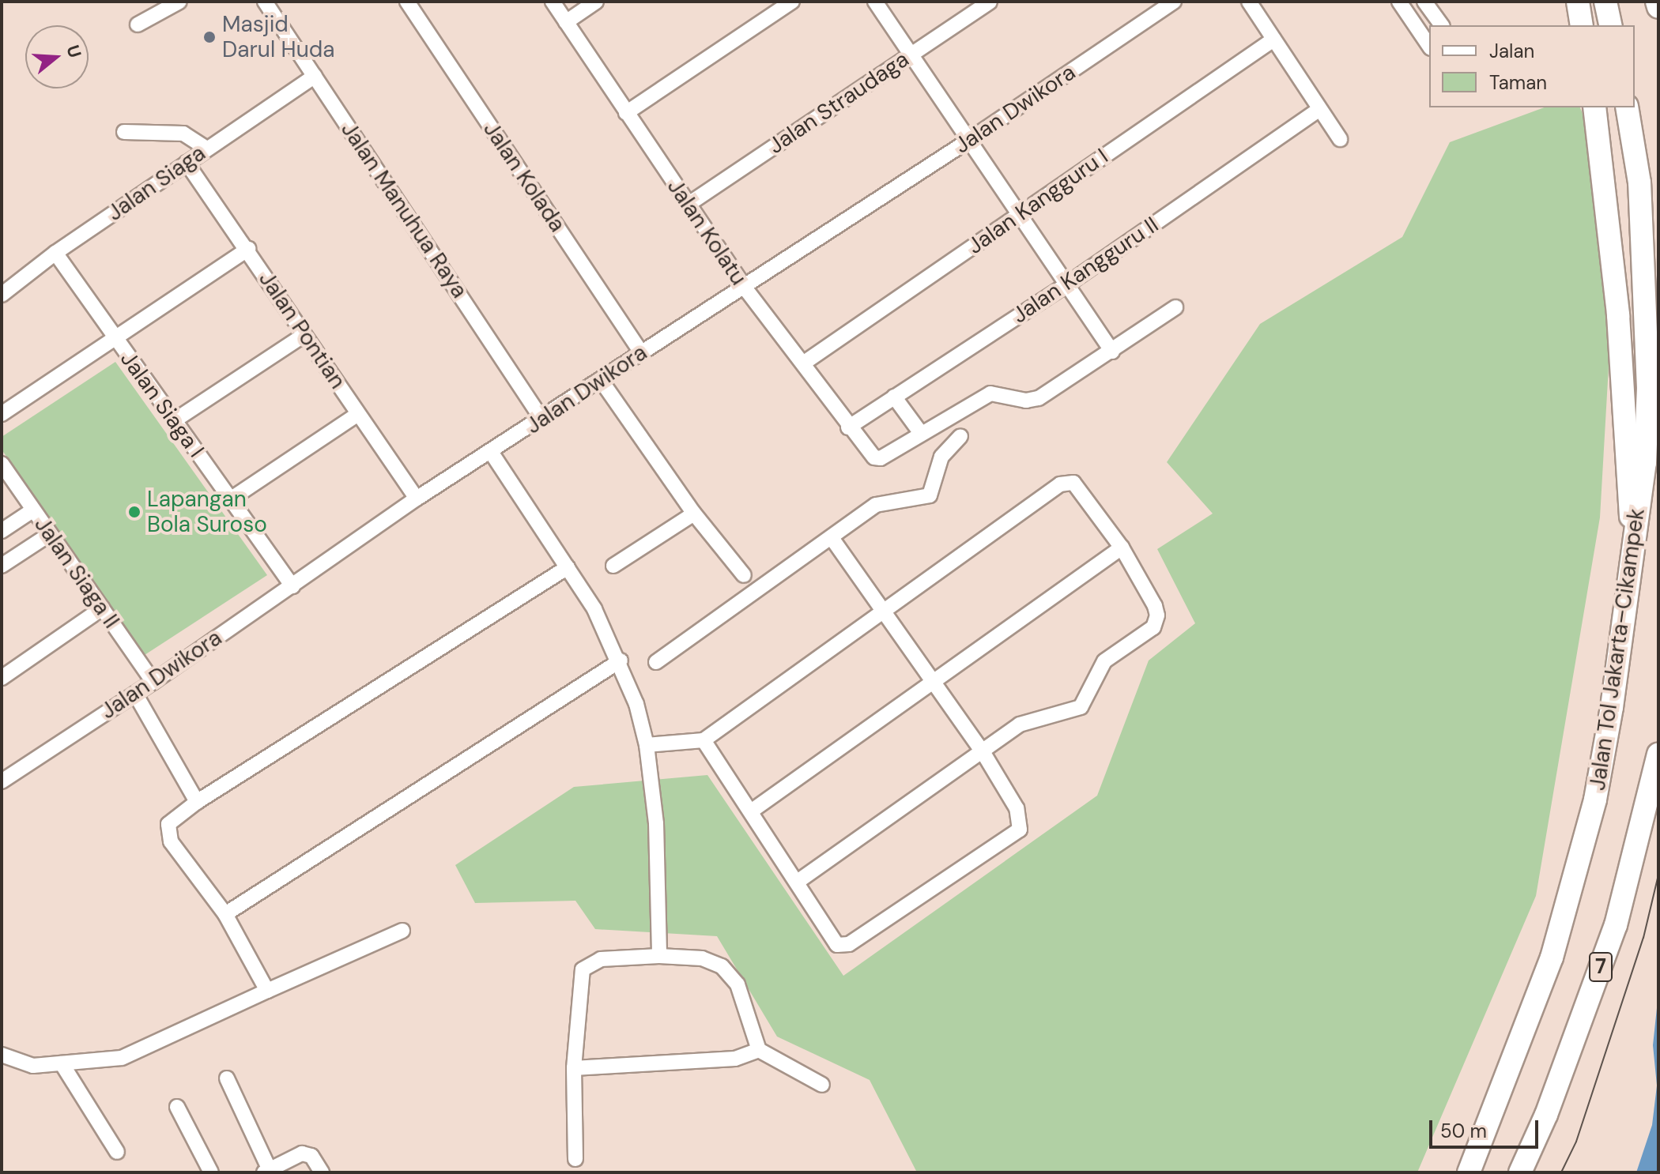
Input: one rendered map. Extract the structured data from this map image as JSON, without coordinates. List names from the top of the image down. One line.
{"streets":{"highway":["Jalan Tol Jakarta–Cikampek","7"],"street":["Jalan Straudaga","Jalan Dwikora","Jalan Kolada","Jalan Siaga","Jalan Kangguru I","Jalan Manuhua Raya","Jalan Kolatu","Jalan Kangguru II","Jalan Pontian","Jalan Siaga I","Jalan Siaga II"]},"crossings":[["Jalan Straudaga","Jalan Kolatu"],["Jalan Dwikora","Jalan Kolada"],["Jalan Dwikora","Jalan Manuhua Raya"],["Jalan Dwikora","Jalan Kolatu"],["Jalan Dwikora","Jalan Pontian"],["Jalan Dwikora","Jalan Siaga I"],["Jalan Dwikora","Jalan Siaga II"],["Jalan Siaga","Jalan Manuhua Raya"],["Jalan Siaga","Jalan Pontian"],["Jalan Siaga","Jalan Siaga I"],["Jalan Kangguru I","Jalan Kolatu"],["Jalan Kolatu","Jalan Kangguru II"]],"places":["Masjid Darul Huda","Lapangan Bola Suroso"],"legend":["Jalan","Taman"],"scale_bar":"50 m","north":"right"}
